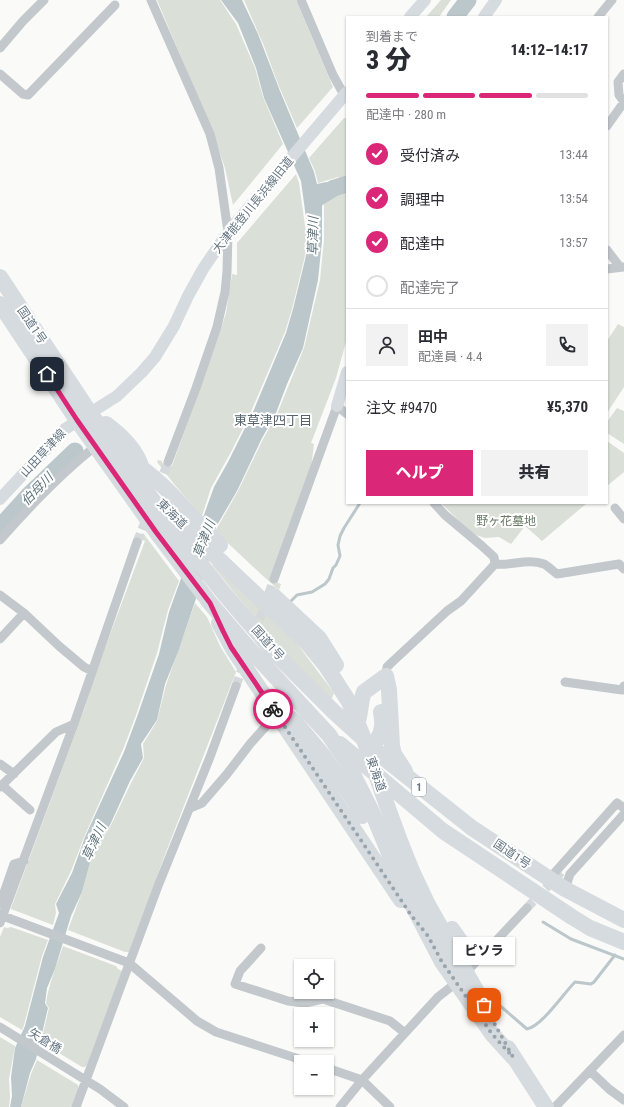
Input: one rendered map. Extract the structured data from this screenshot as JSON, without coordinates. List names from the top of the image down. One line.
{"streets":{"highway":["国道1号","東海道","1"],"street":["大津能登川長浜線旧道","山田草津線","矢倉橋"]},"crossings":[["大津能登川長浜線旧道","国道1号"],["大津能登川長浜線旧道","山田草津線"],["国道1号","山田草津線"],["国道1号","東海道"],["東海道","1"]],"districts":["東草津四丁目"],"water":["草津川","伯母川"],"parks":["野ヶ花墓地"],"places":["ピソラ"],"page":{"heading":["3 分","到着まで","14:12–14:17"],"panel":["田中","配達員 · 4.4","注文 #9470","¥5,370"],"bar":"配達中 · 280 m","list":[["受付済み","13:44"],["調理中","13:54"],["配達中","13:57"],"配達完了"],"buttons":["ヘルプ","共有"],"bubble":"ピソラ","map_buttons":["+","−"]}}
